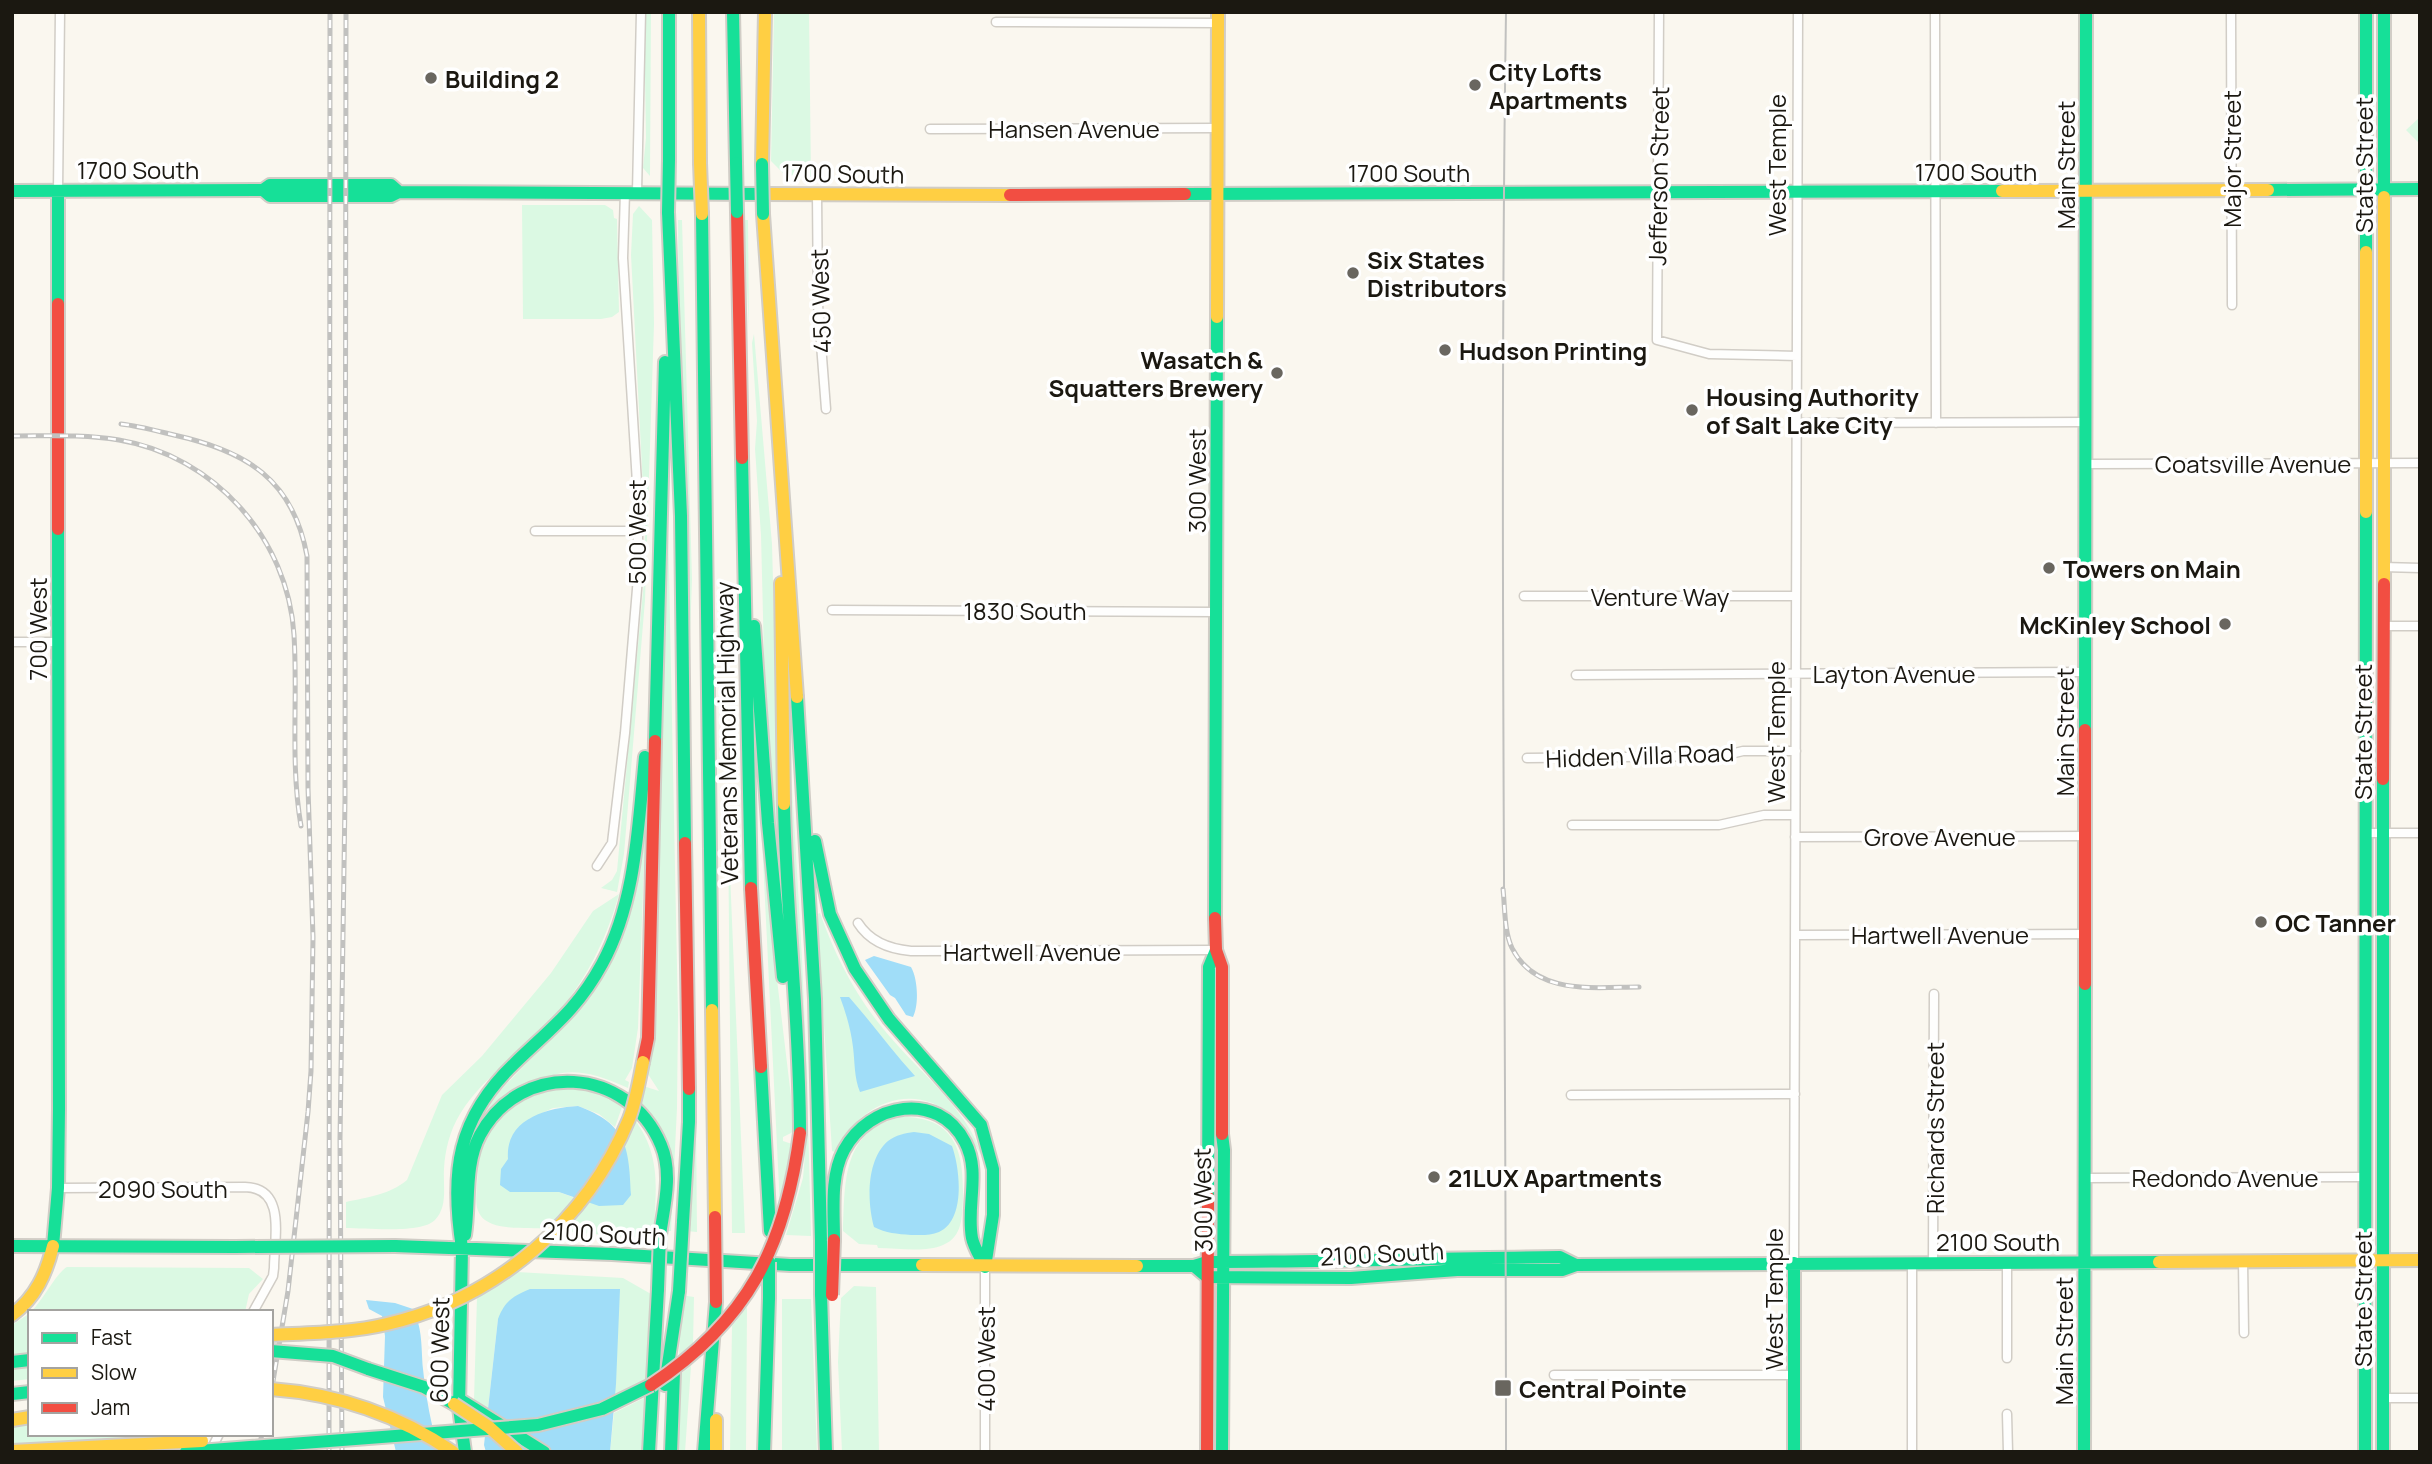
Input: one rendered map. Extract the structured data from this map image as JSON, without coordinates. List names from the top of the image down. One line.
{"streets":{"main road":["West Temple","Main Street","State Street","1700 South","300 West","700 West","Veterans Memorial Highway","2100 South","600 West"],"street":["Hansen Avenue","Major Street","Jefferson Street","450 West","Coatsville Avenue","500 West","Venture Way","1830 South","Layton Avenue","Hidden Villa Road","Grove Avenue","Hartwell Avenue","Richards Street","Redondo Avenue","2090 South","400 West"]},"crossings":[["Hansen Avenue","300 West"],["Major Street","1700 South"],["West Temple","1700 South"],["West Temple","Jefferson Street"],["West Temple","Venture Way"],["West Temple","Layton Avenue"],["West Temple","Hidden Villa Road"],["West Temple","Grove Avenue"],["West Temple","Hartwell Avenue"],["West Temple","2100 South"],["Main Street","1700 South"],["Main Street","Coatsville Avenue"],["Main Street","Layton Avenue"],["Main Street","Grove Avenue"],["Main Street","Hartwell Avenue"],["Main Street","Redondo Avenue"],["Main Street","2100 South"],["State Street","1700 South"],["State Street","Coatsville Avenue"],["State Street","Redondo Avenue"],["State Street","2100 South"],["1700 South","Jefferson Street"],["1700 South","450 West"],["1700 South","300 West"],["1700 South","500 West"],["1700 South","700 West"],["300 West","1830 South"],["300 West","Hartwell Avenue"],["300 West","2100 South"],["700 West","2090 South"],["700 West","2100 South"],["Richards Street","2100 South"],["2100 South","600 West"],["2100 South","400 West"]],"places":{"other":["Building 2","City Lofts Apartments","Six States Distributors","Hudson Printing","Wasatch & Squatters Brewery","Housing Authority of Salt Lake City","Towers on Main","McKinley School","OC Tanner","21LUX Apartments"],"transit":["Central Pointe"]},"legend":["Fast","Slow","Jam"]}
